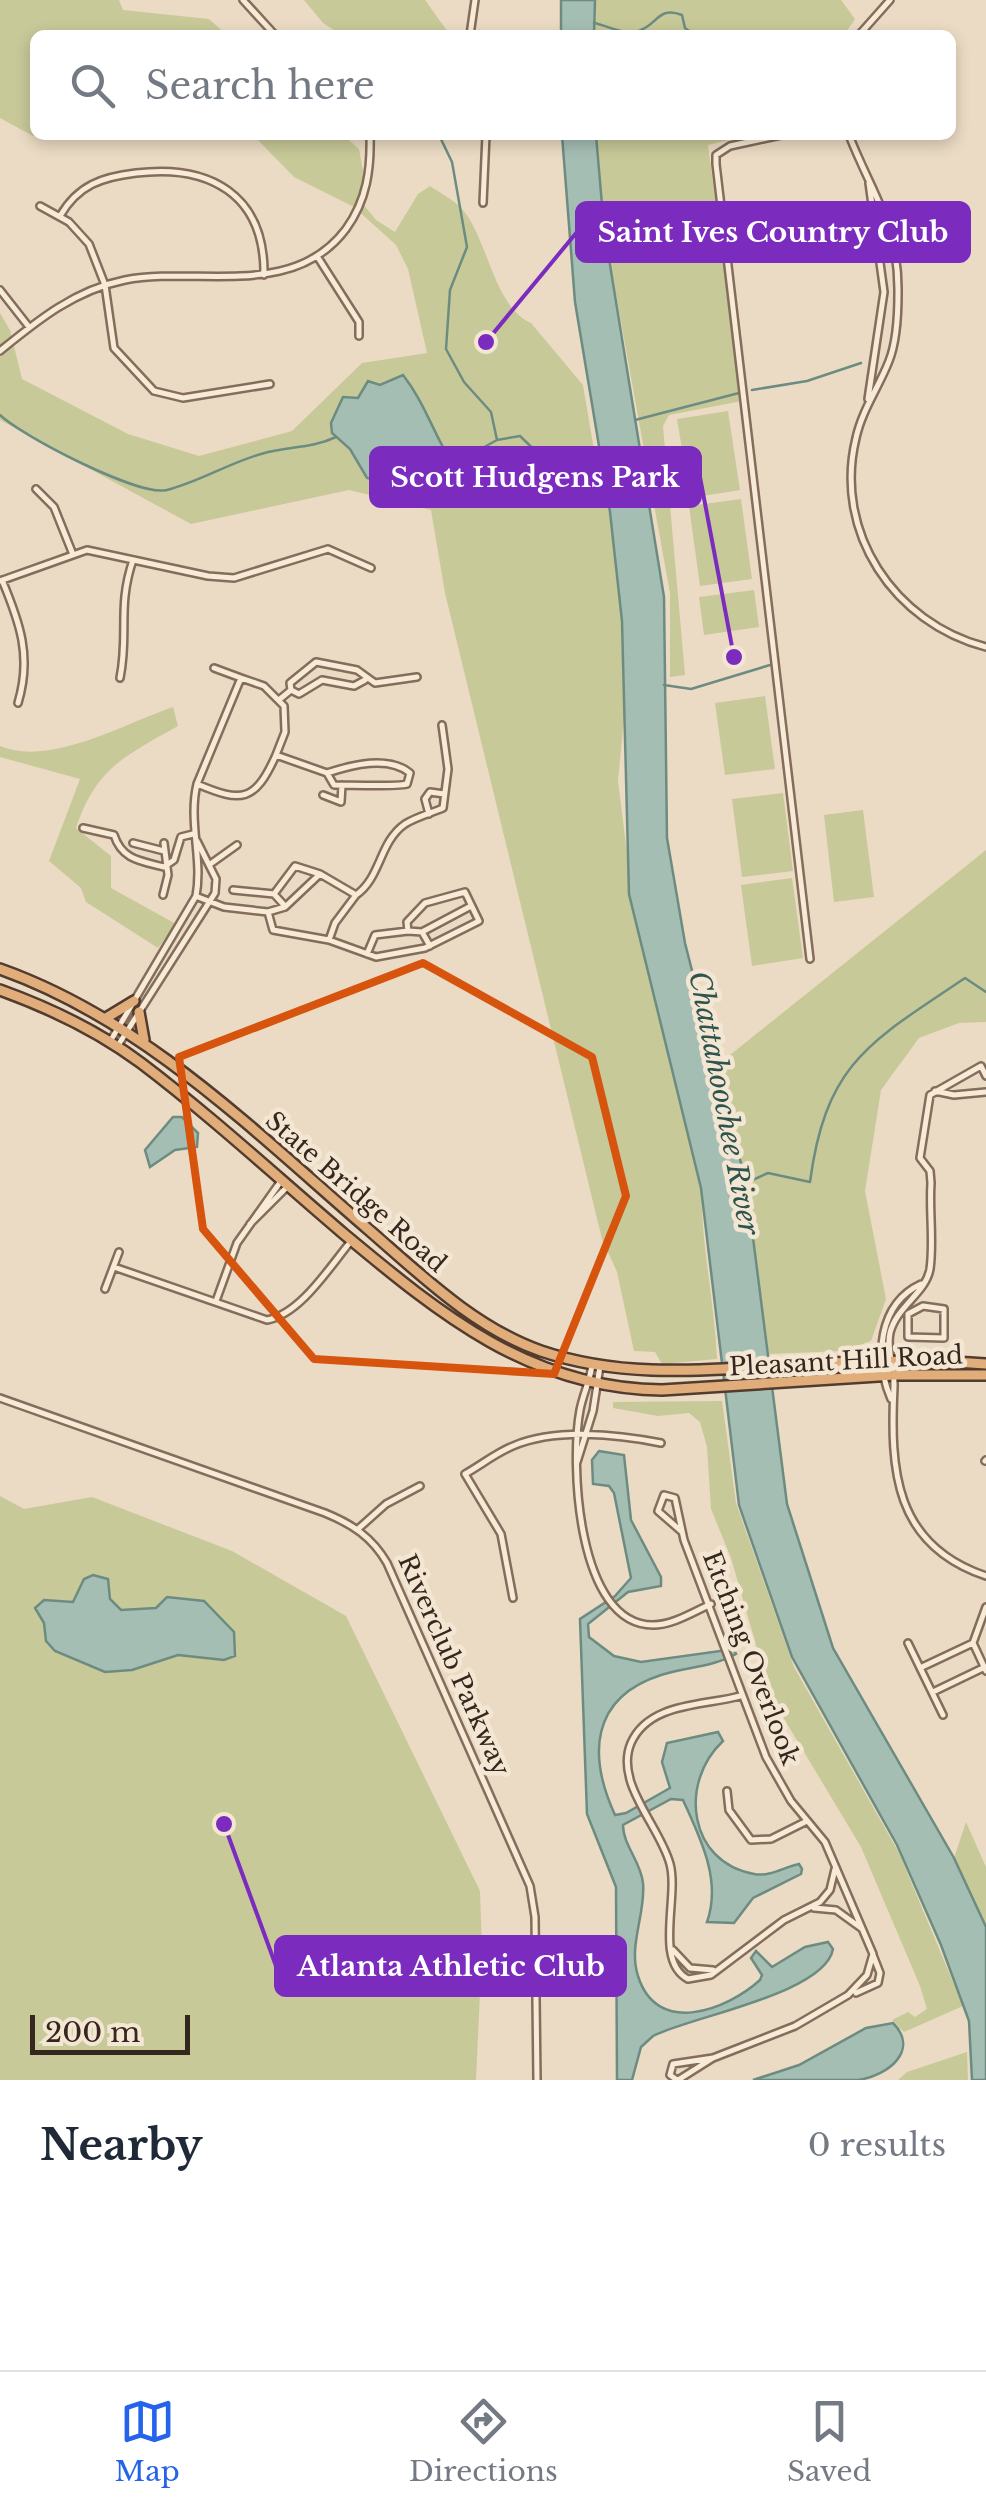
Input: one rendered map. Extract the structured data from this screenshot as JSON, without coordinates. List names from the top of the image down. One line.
{"streets":{"highway":["State Bridge Road","Pleasant Hill Road"],"street":["Etching Overlook","Riverclub Parkway"]},"crossings":[["State Bridge Road","Pleasant Hill Road"]],"water":["Chattahoochee River"],"places":["Saint Ives Country Club","Scott Hudgens Park","Atlanta Athletic Club"],"scale_bar":"200 m","page":{"search":"Search here","scale":"200 m","heading":["Nearby","0 results"],"nav":["Map","Directions","Saved"]}}
